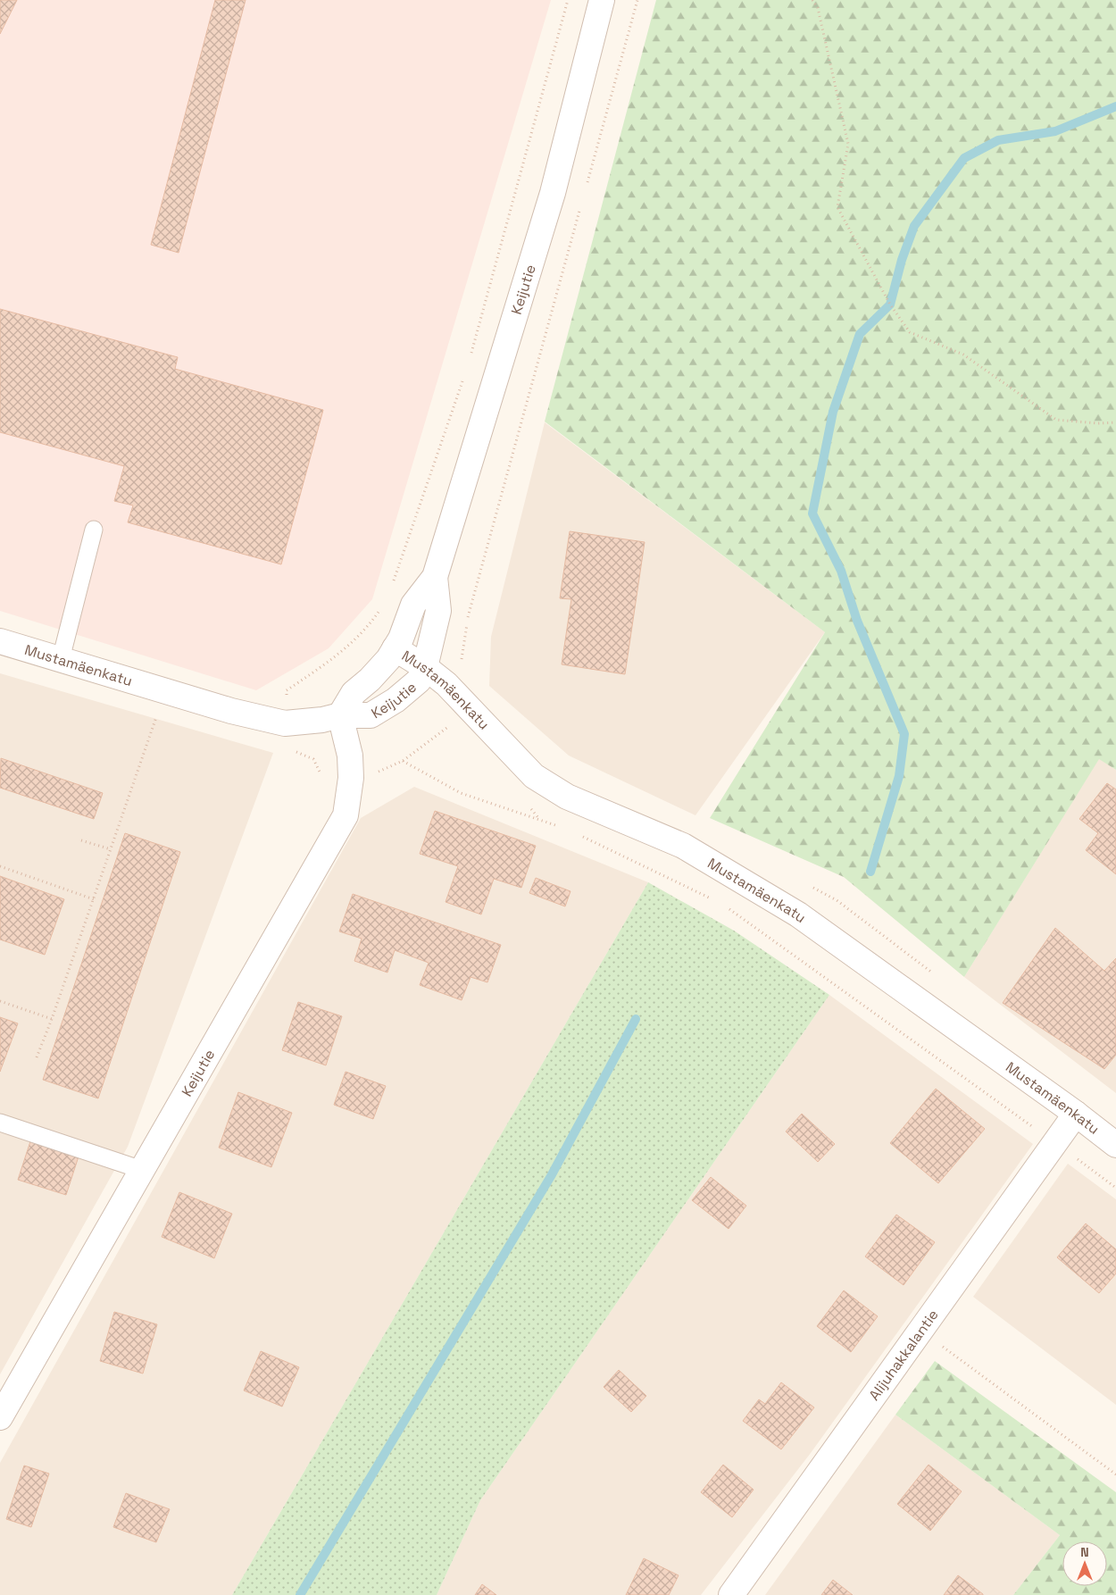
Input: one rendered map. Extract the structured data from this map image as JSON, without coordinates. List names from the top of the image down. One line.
{"streets":{"street":["Keijutie","Mustamäenkatu","Alijuhakkalantie"]},"crossings":[["Keijutie","Mustamäenkatu"],["Mustamäenkatu","Alijuhakkalantie"]],"north":"top"}
